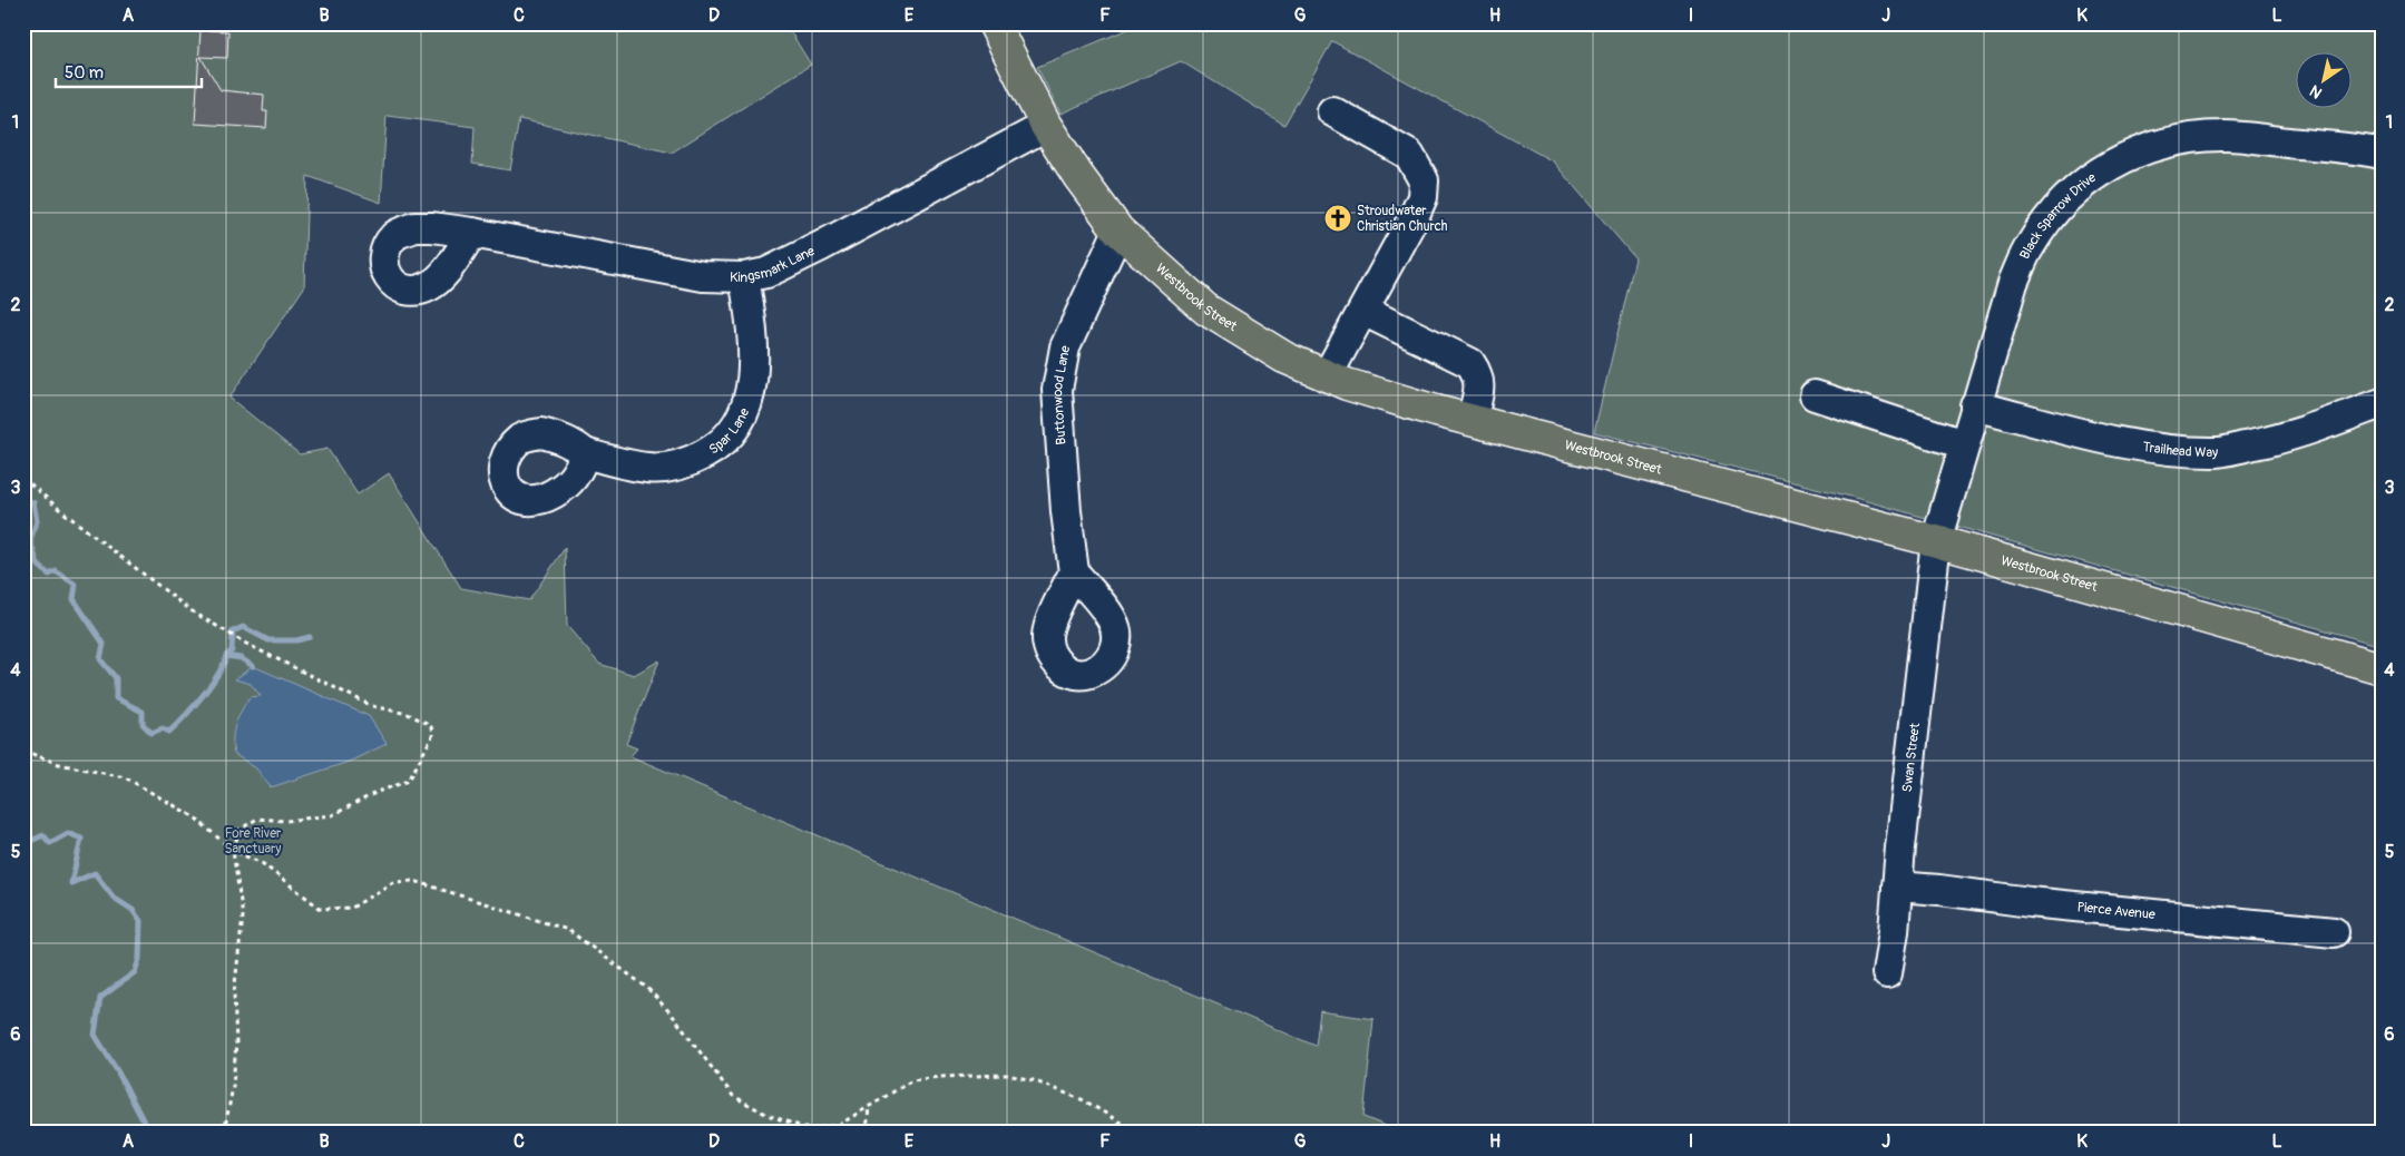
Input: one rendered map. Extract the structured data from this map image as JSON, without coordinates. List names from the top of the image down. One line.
{"streets":{"main road":["Westbrook Street"],"street":["Black Sparrow Drive","Kingsmark Lane","Buttonwood Lane","Spar Lane","Trailhead Way","Swan Street","Pierce Avenue"]},"crossings":[["Black Sparrow Drive","Westbrook Street"],["Black Sparrow Drive","Trailhead Way"],["Black Sparrow Drive","Swan Street"],["Kingsmark Lane","Westbrook Street"],["Kingsmark Lane","Spar Lane"],["Westbrook Street","Buttonwood Lane"],["Westbrook Street","Swan Street"],["Swan Street","Pierce Avenue"]],"parks":["Fore River Sanctuary"],"places":{"church":["Stroudwater Christian Church"]},"scale_bar":"50 m","north":"bottom left","grid":{"columns":["A","B","C","D","E","F","G","H","I","J","K","L"],"rows":["1","2","3","4","5","6"]}}
